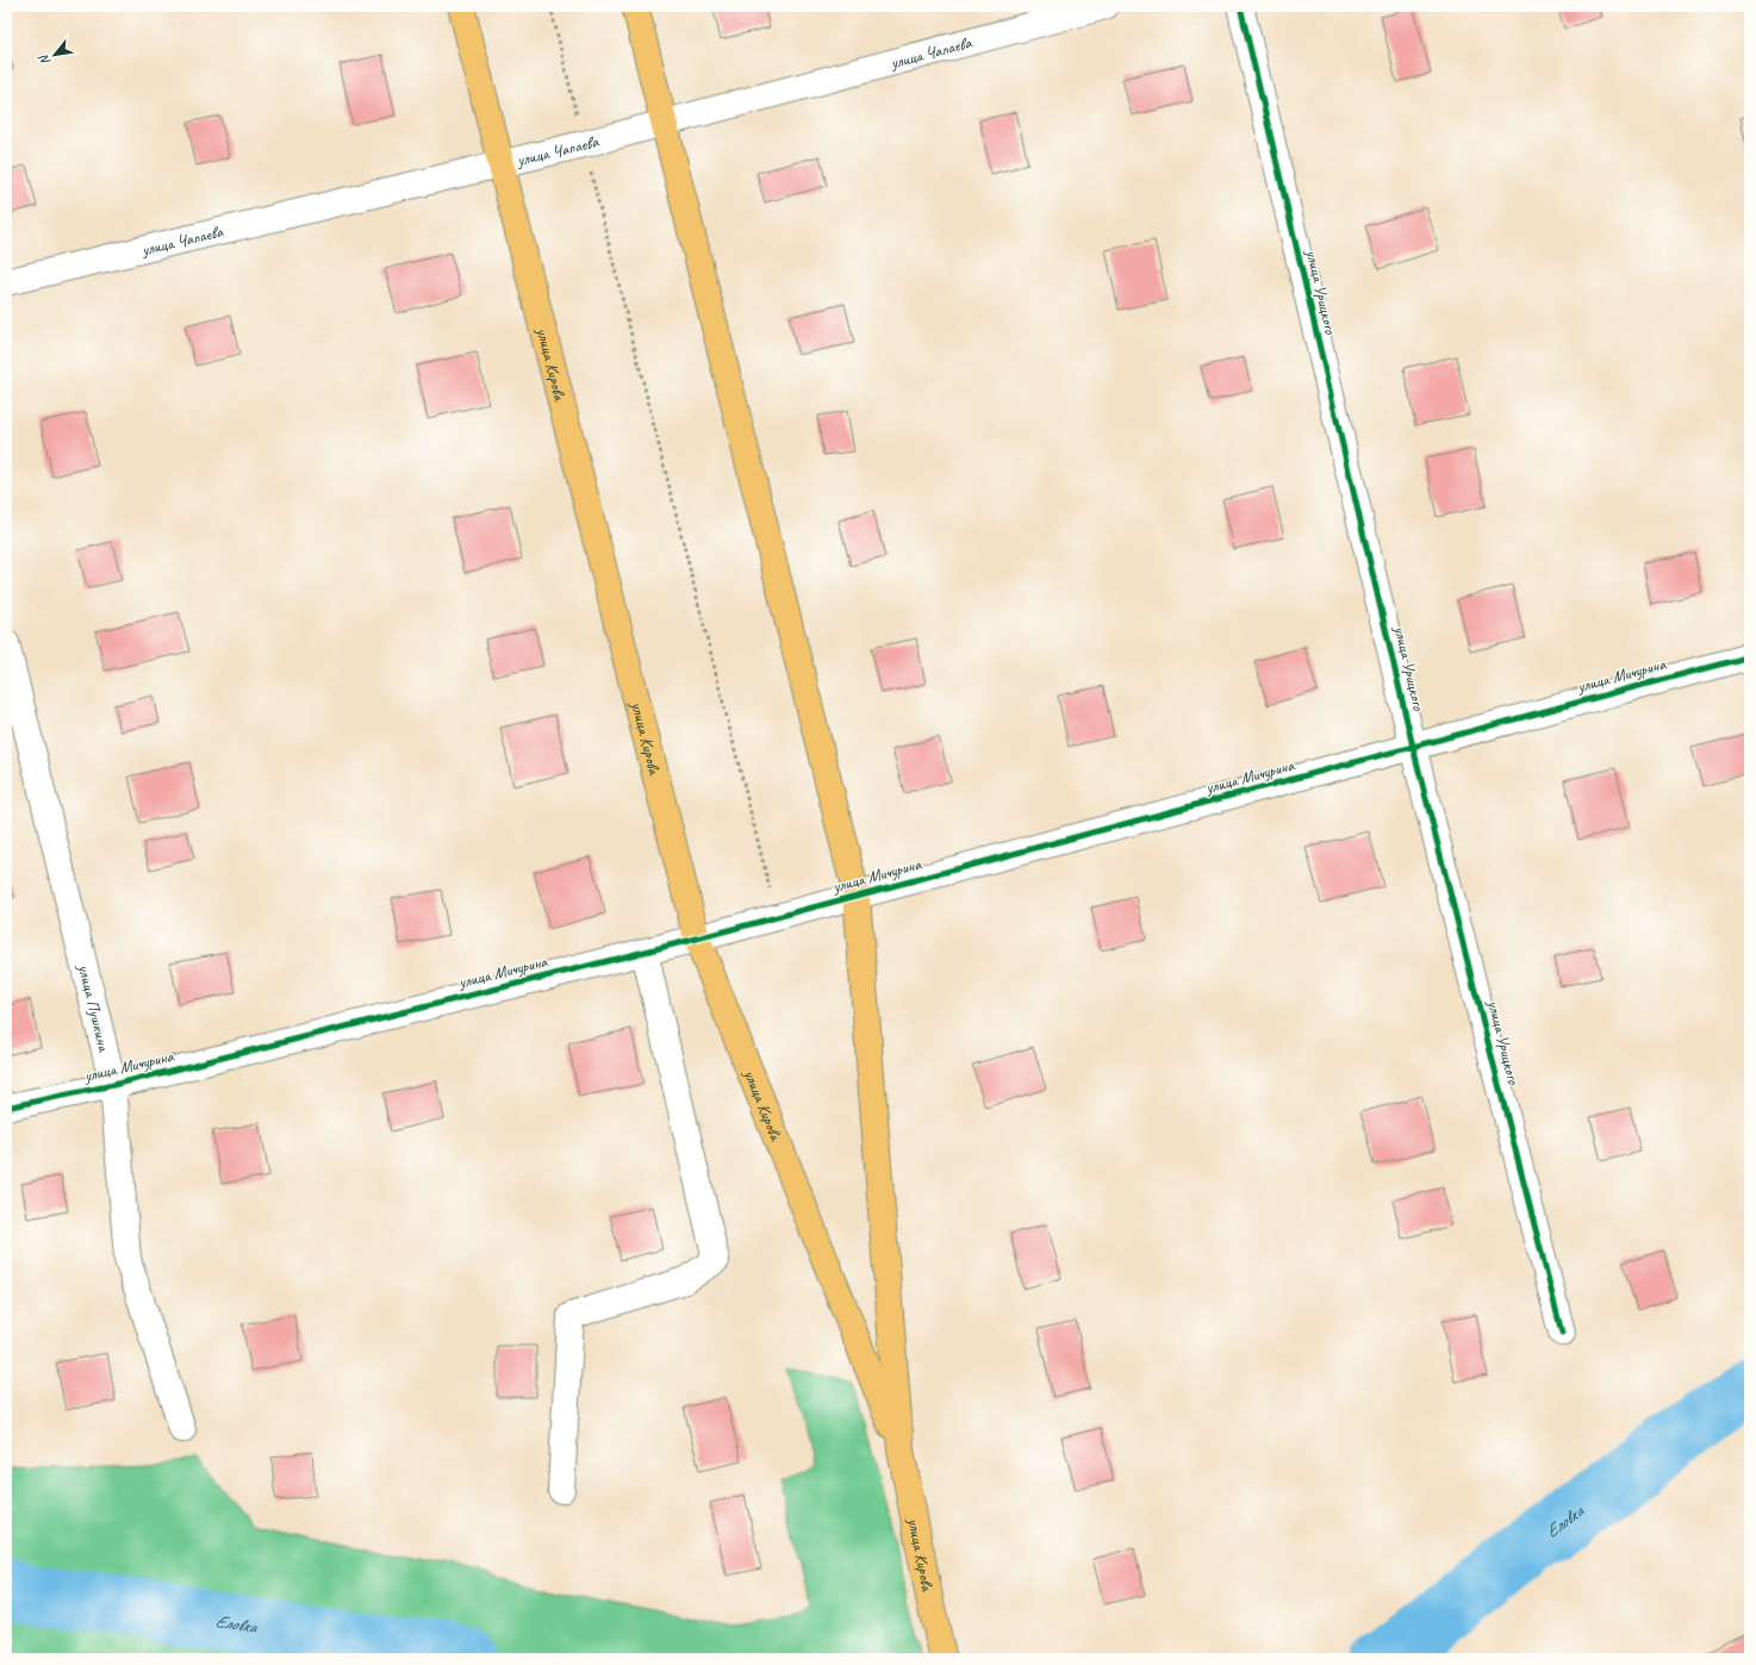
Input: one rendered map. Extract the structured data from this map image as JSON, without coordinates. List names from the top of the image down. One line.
{"streets":{"main road":["улица Кирова"],"street":["улица Чапаева","улица Урицкого","улица Мичурина","улица Пушкина"]},"crossings":[["улица Чапаева","улица Кирова"],["улица Урицкого","улица Мичурина"],["улица Кирова","улица Мичурина"],["улица Мичурина","улица Пушкина"]],"water":["Еловка"],"north":"bottom left"}
